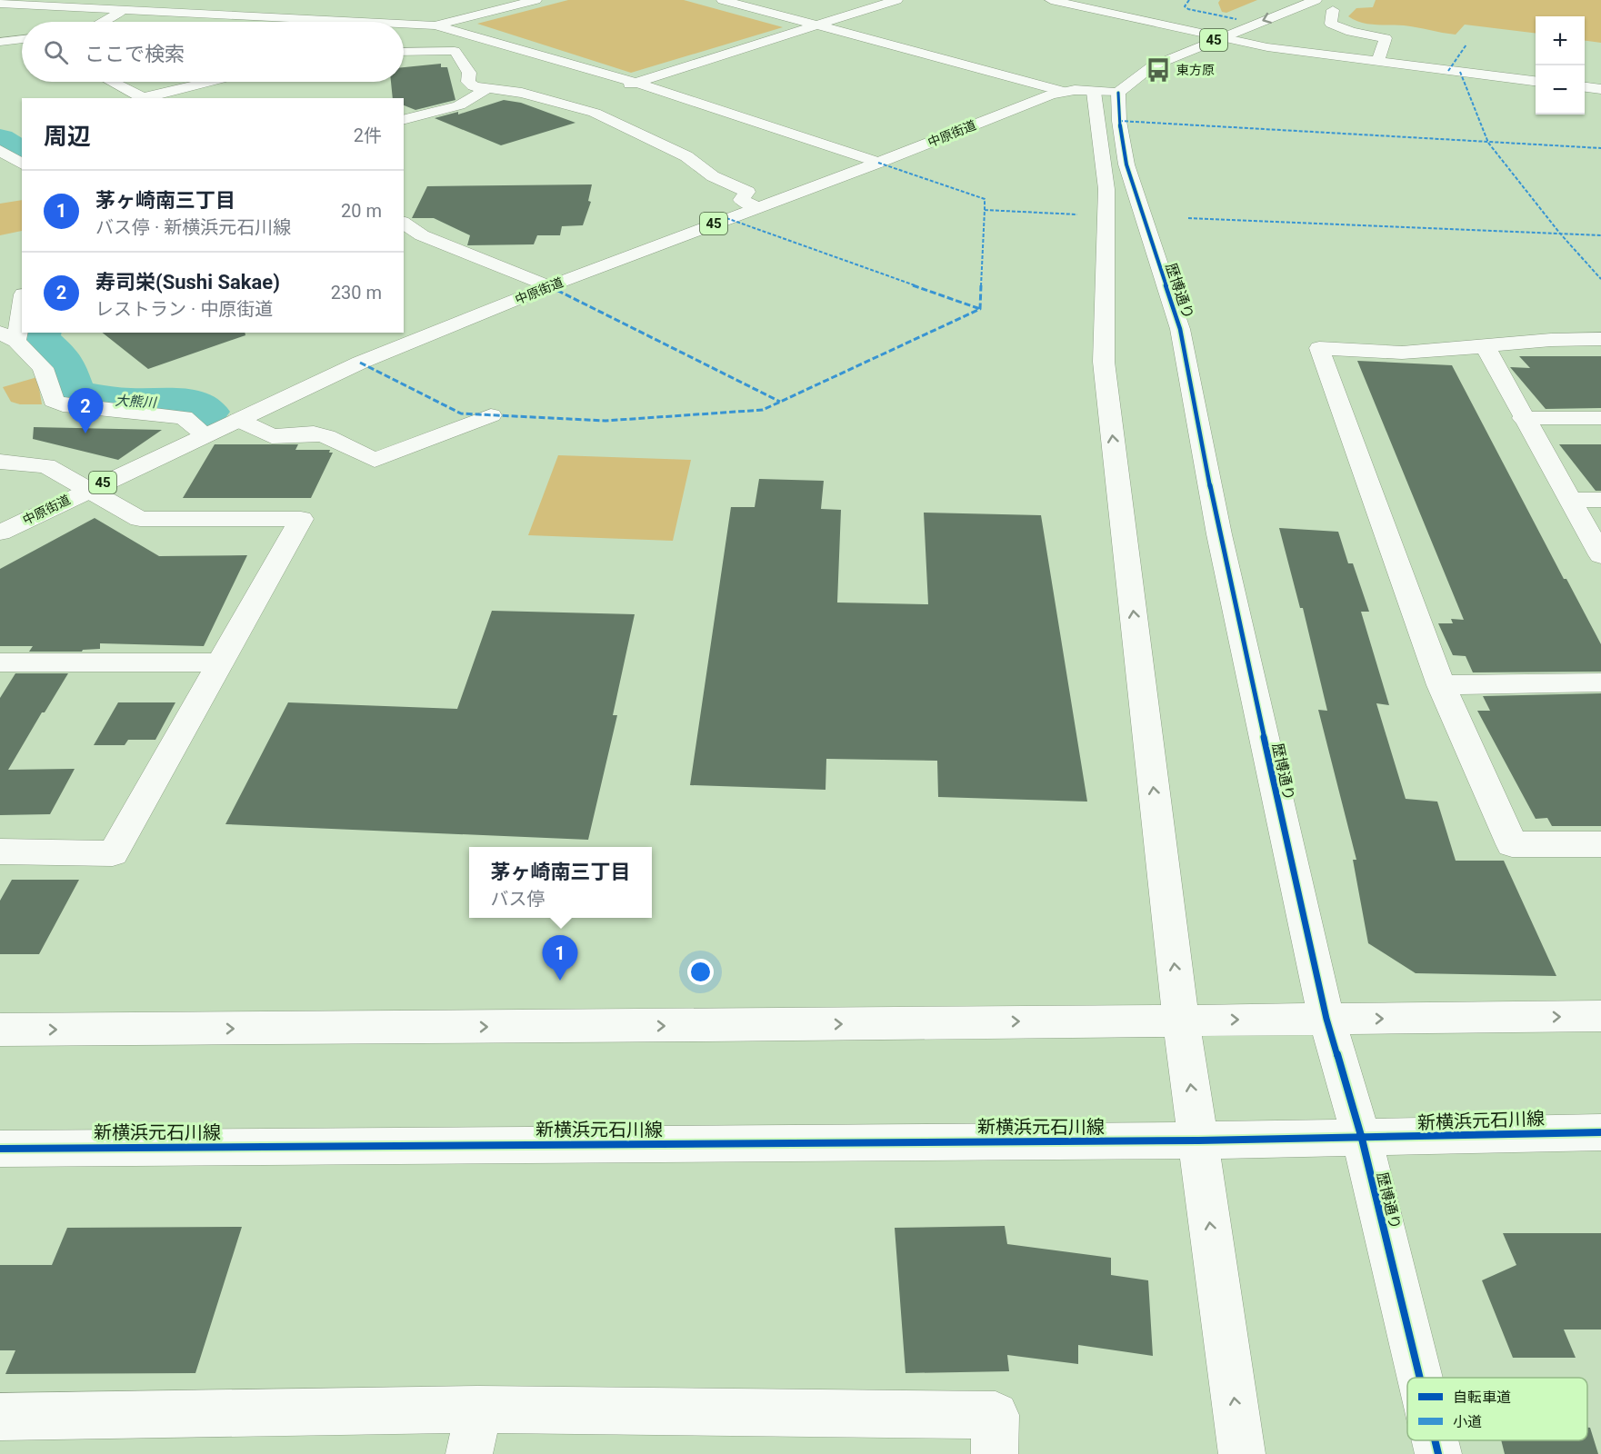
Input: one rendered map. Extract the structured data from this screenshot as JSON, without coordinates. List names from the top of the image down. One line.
{"streets":{"street":["45","中原街道","歴博通り","新横浜元石川線"]},"crossings":[["45","中原街道"],["45","歴博通り"],["中原街道","歴博通り"],["歴博通り","新横浜元石川線"]],"water":["大熊川"],"places":{"bus stop":["東方原"]},"legend":["自転車道","小道"],"page":{"map_buttons":["+","−"],"search":"ここで検索","heading":["周辺","2件"],"list":[{"mark":"1","name":"茅ヶ崎南三丁目","note":"バス停 · 新横浜元石川線","value":"20 m"},{"mark":"2","name":"寿司栄(Sushi Sakae)","note":"レストラン · 中原街道","value":"230 m"}],"pins":["2","1"],"popup":["茅ヶ崎南三丁目","バス停"]}}
